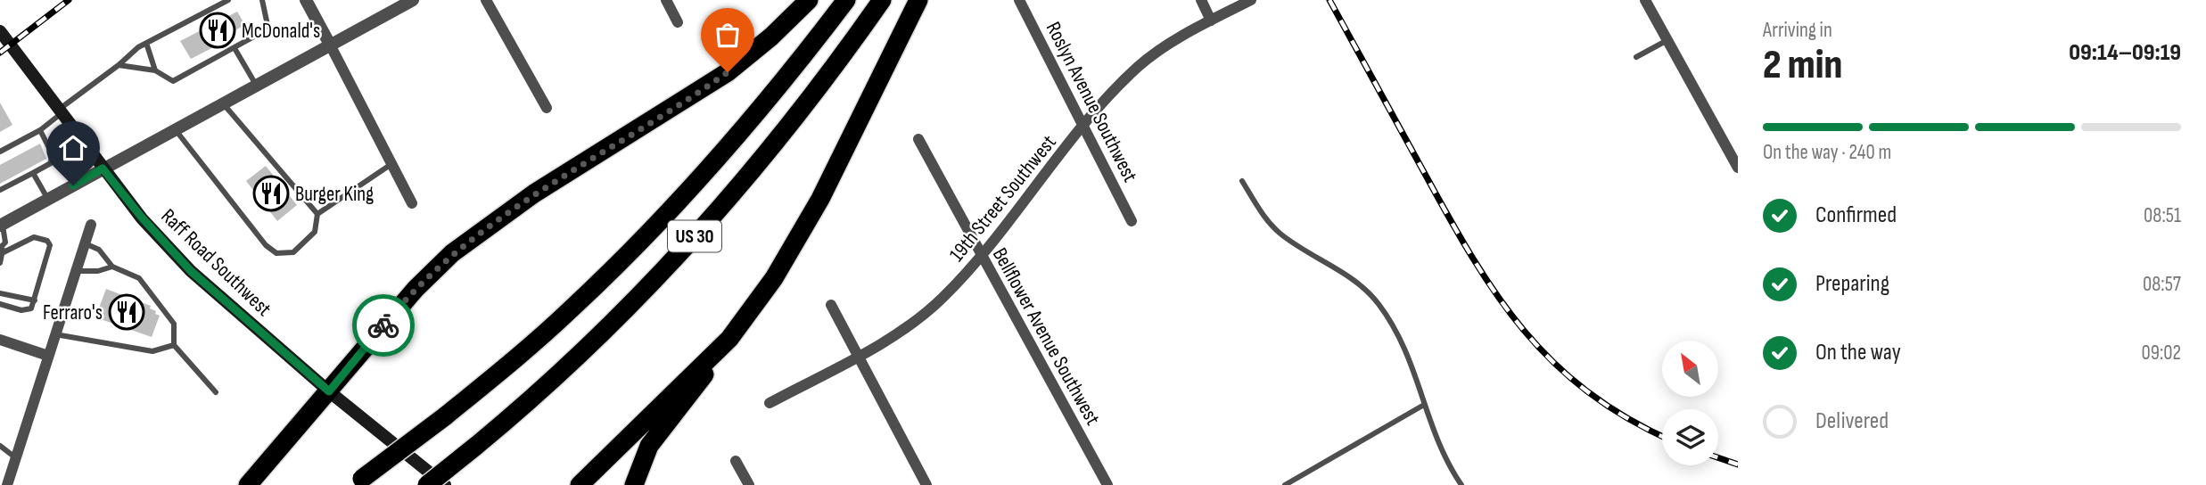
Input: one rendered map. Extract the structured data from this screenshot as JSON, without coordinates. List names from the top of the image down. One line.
{"streets":{"highway":["US 30"],"main road":["Raff Road Southwest"],"street":["Roslyn Avenue Southwest","19th Street Southwest","Bellflower Avenue Southwest"]},"crossings":[["Roslyn Avenue Southwest","19th Street Southwest"],["19th Street Southwest","Bellflower Avenue Southwest"]],"places":{"restaurant":["McDonald's","Burger King","Ferraro's"]},"north":"top left","page":{"heading":["2 min","Arriving in","09:14–09:19"],"bar":"On the way · 240 m","list":[["Confirmed","08:51"],["Preparing","08:57"],["On the way","09:02"],"Delivered"]}}
